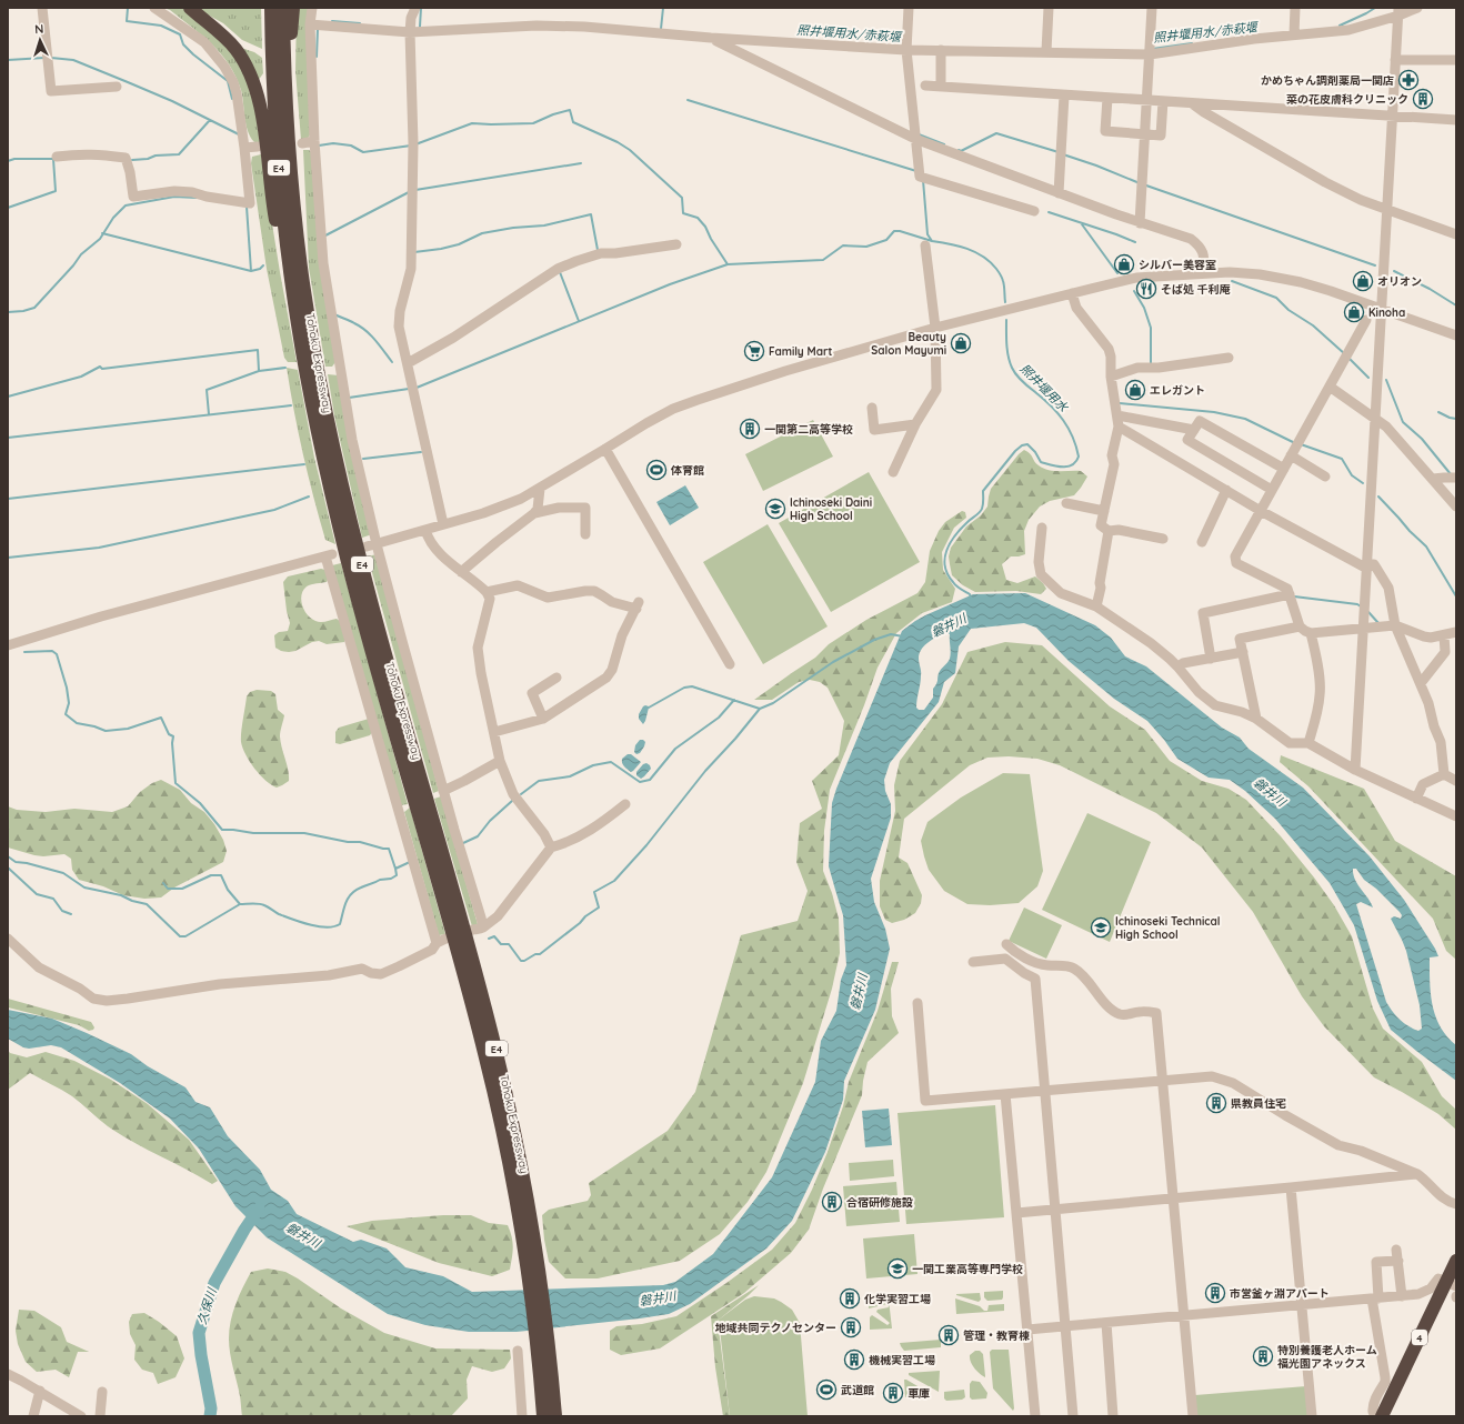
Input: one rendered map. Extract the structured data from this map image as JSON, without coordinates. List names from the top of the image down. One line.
{"streets":{"highway":["E4","Tohoku Expressway","4"]},"water":["照井堰用水/赤萩堰","照井堰用水","磐井川","久保川"],"places":{"pharmacy":["かめちゃん調剤薬局一関店"],"building":["菜の花皮膚科クリニック","一関第二高等学校","県教員住宅","合宿研修施設","市営釜ヶ淵アパート","化学実習工場","地域共同テクノセンター","管理・教育棟","特別養護老人ホーム 福光園アネックス","機械実習工場","車庫"],"shop":["シルバー美容室","オリオン","Kinoha","Beauty Salon Mayumi","エレガント"],"restaurant":["そば処 千利庵"],"supermarket":["Family Mart"],"sports":["体育館","武道館"],"school or university":["Ichinoseki Daini High School","Ichinoseki Technical High School","一関工業高等専門学校"]},"north":"top"}
